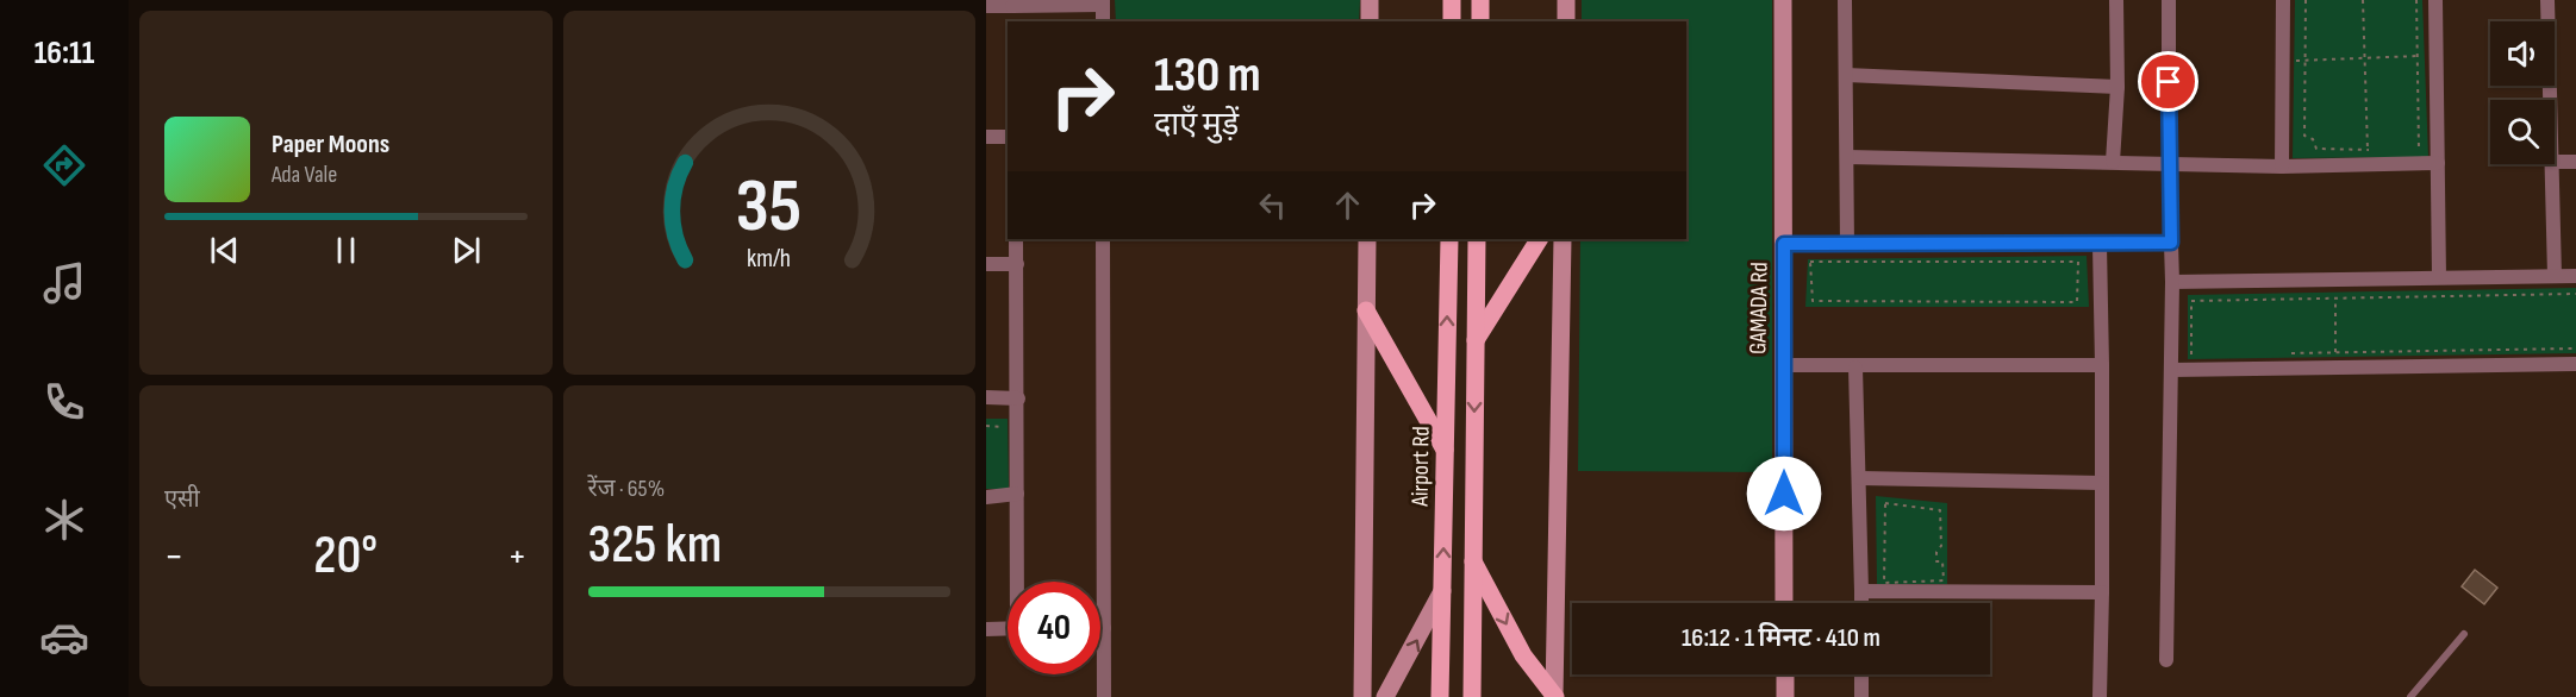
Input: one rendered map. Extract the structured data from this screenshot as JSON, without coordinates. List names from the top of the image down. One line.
{"streets":{"main road":["Airport Rd"],"street":["GAMADA Rd"]},"page":{"tabs":"16:11","turn":["130 m","दाएँ मुड़ें"],"song":["Paper Moons","Ada Vale"],"tile":["एसी",["रेंज · 65%","325 km"]],"heat":["−","20°","+"],"limit":"40","trip":"16:12 · 1 मिनट · 410 m","gauge":["35","km/h"]}}
